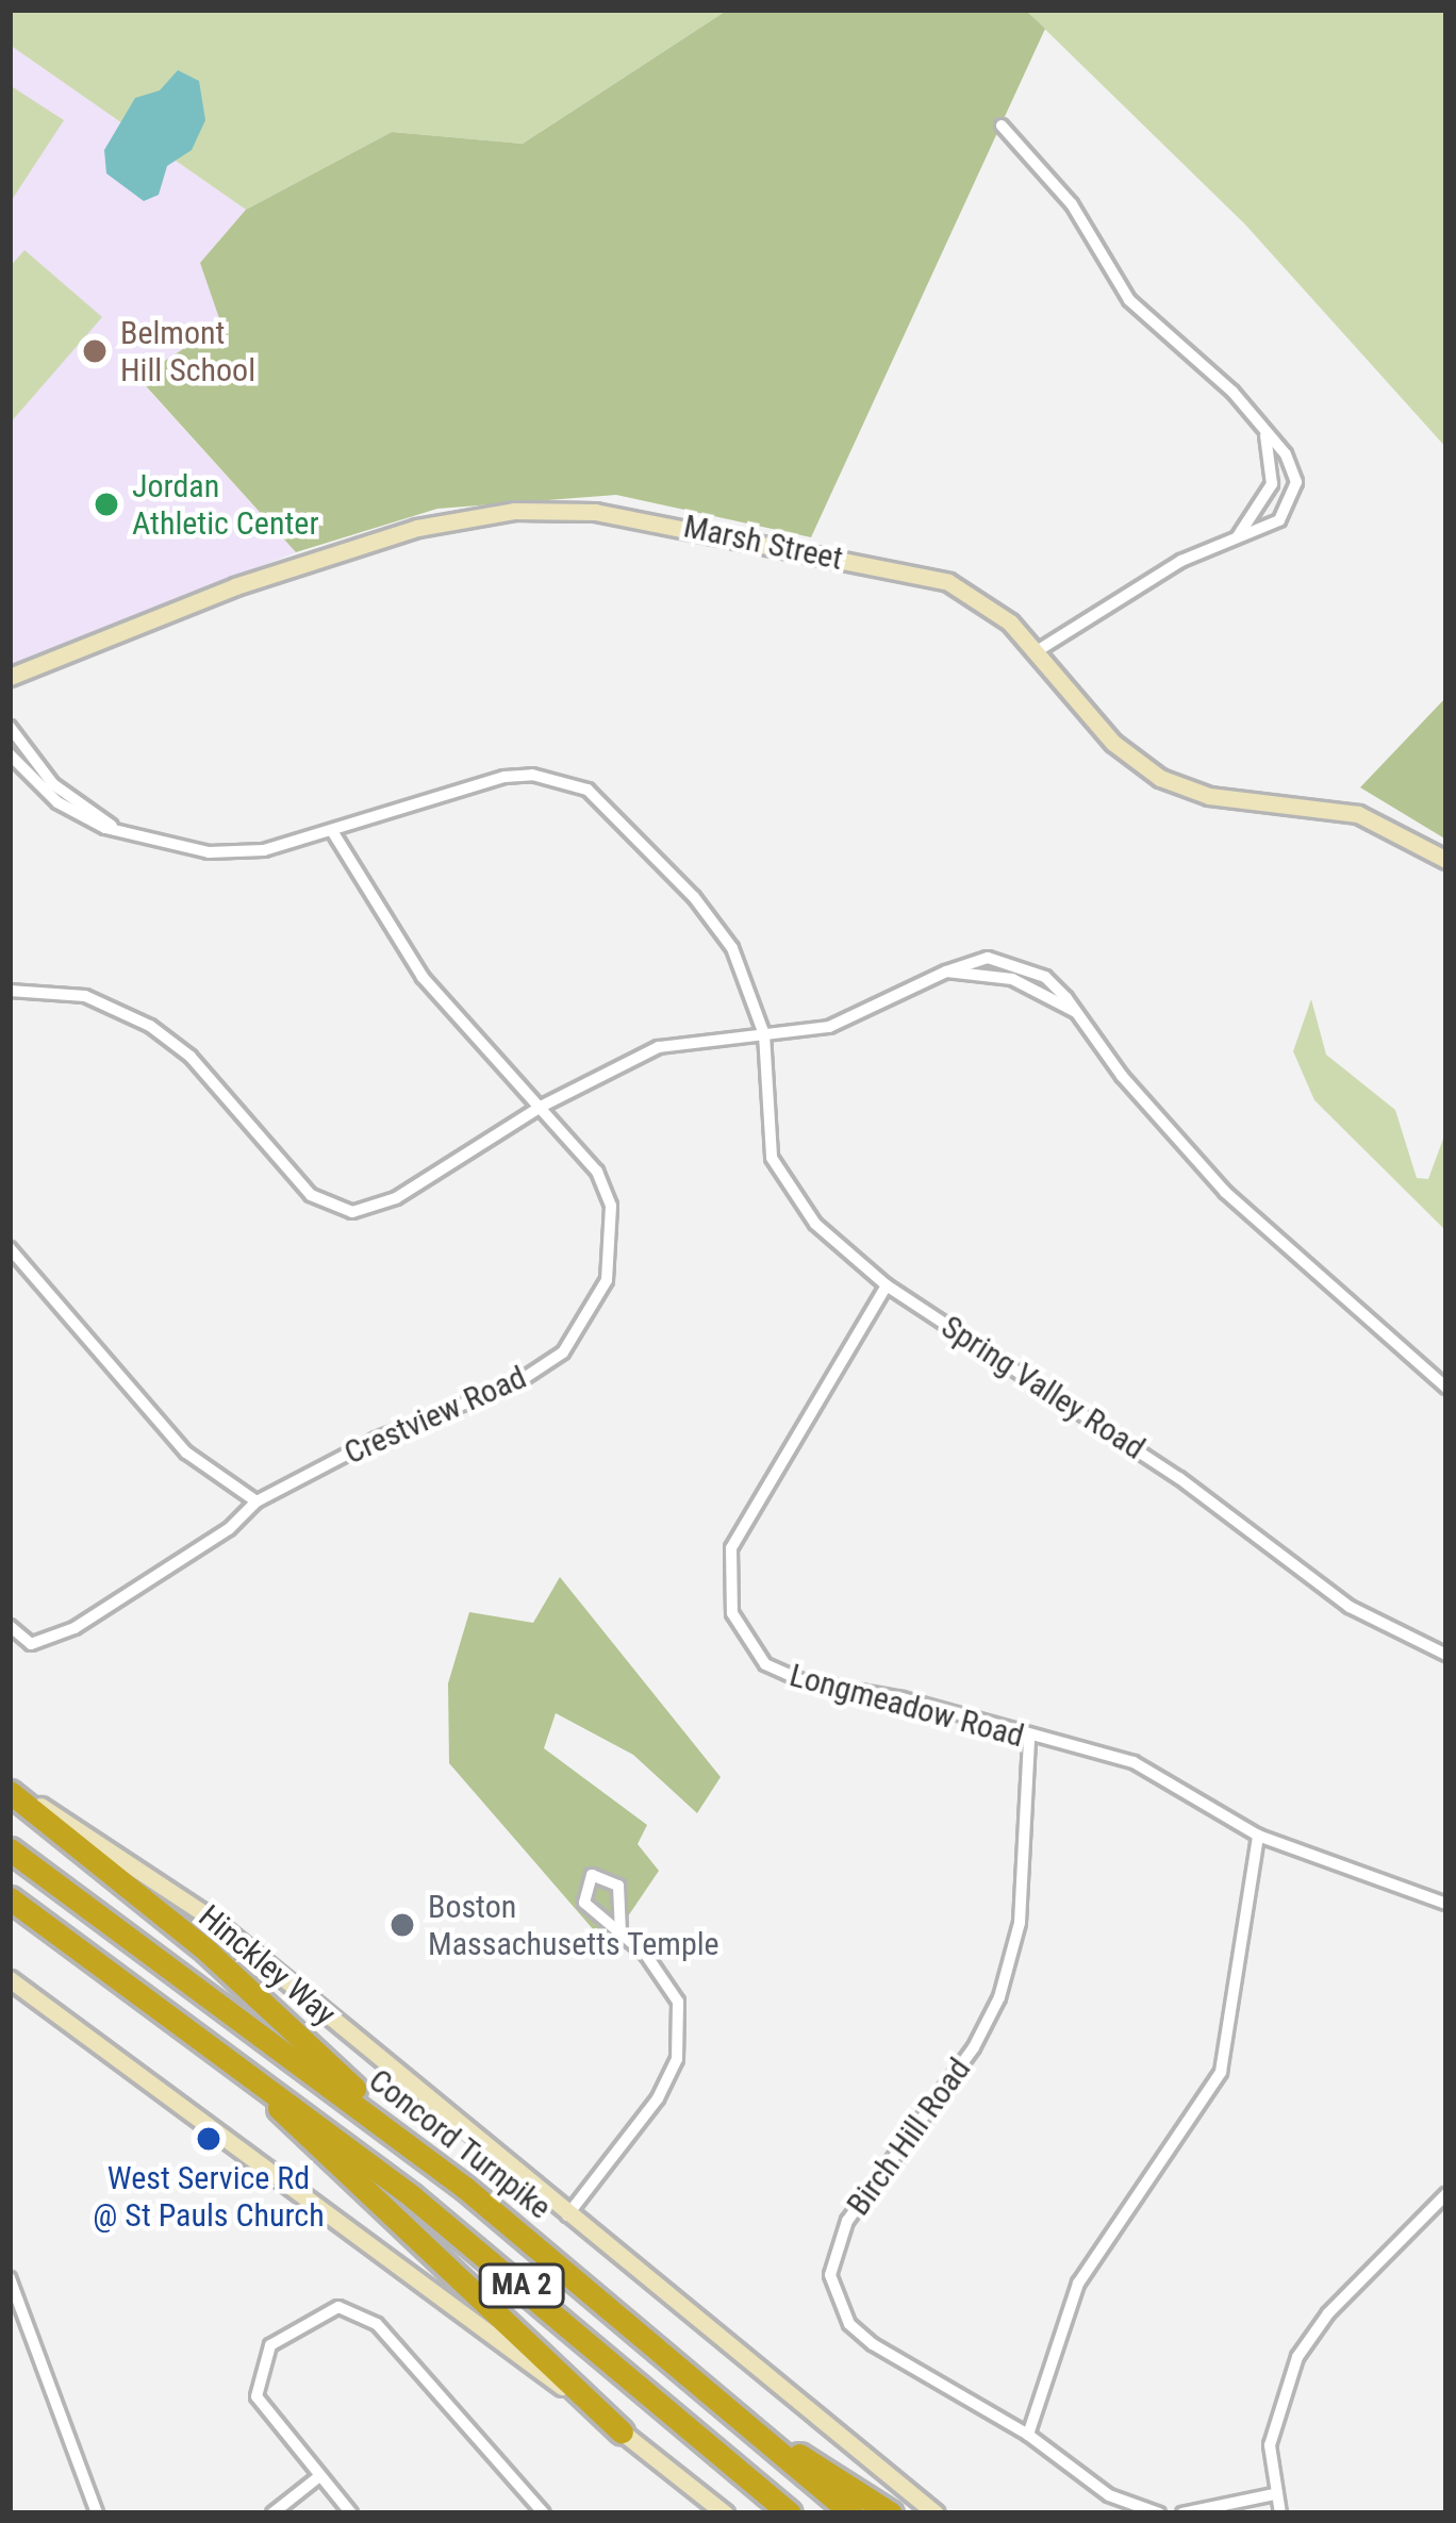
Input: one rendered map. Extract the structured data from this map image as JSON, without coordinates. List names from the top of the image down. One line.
{"streets":{"highway":["Concord Turnpike","MA 2"],"main road":["Marsh Street","Hinckley Way"],"street":["Spring Valley Road","Crestview Road","Longmeadow Road","Birch Hill Road"]},"crossings":[["Spring Valley Road","Longmeadow Road"],["Longmeadow Road","Birch Hill Road"],["Hinckley Way","Concord Turnpike"]],"places":["Belmont Hill School","Jordan Athletic Center","Boston Massachusetts Temple","West Service Rd @ St Pauls Church"]}
